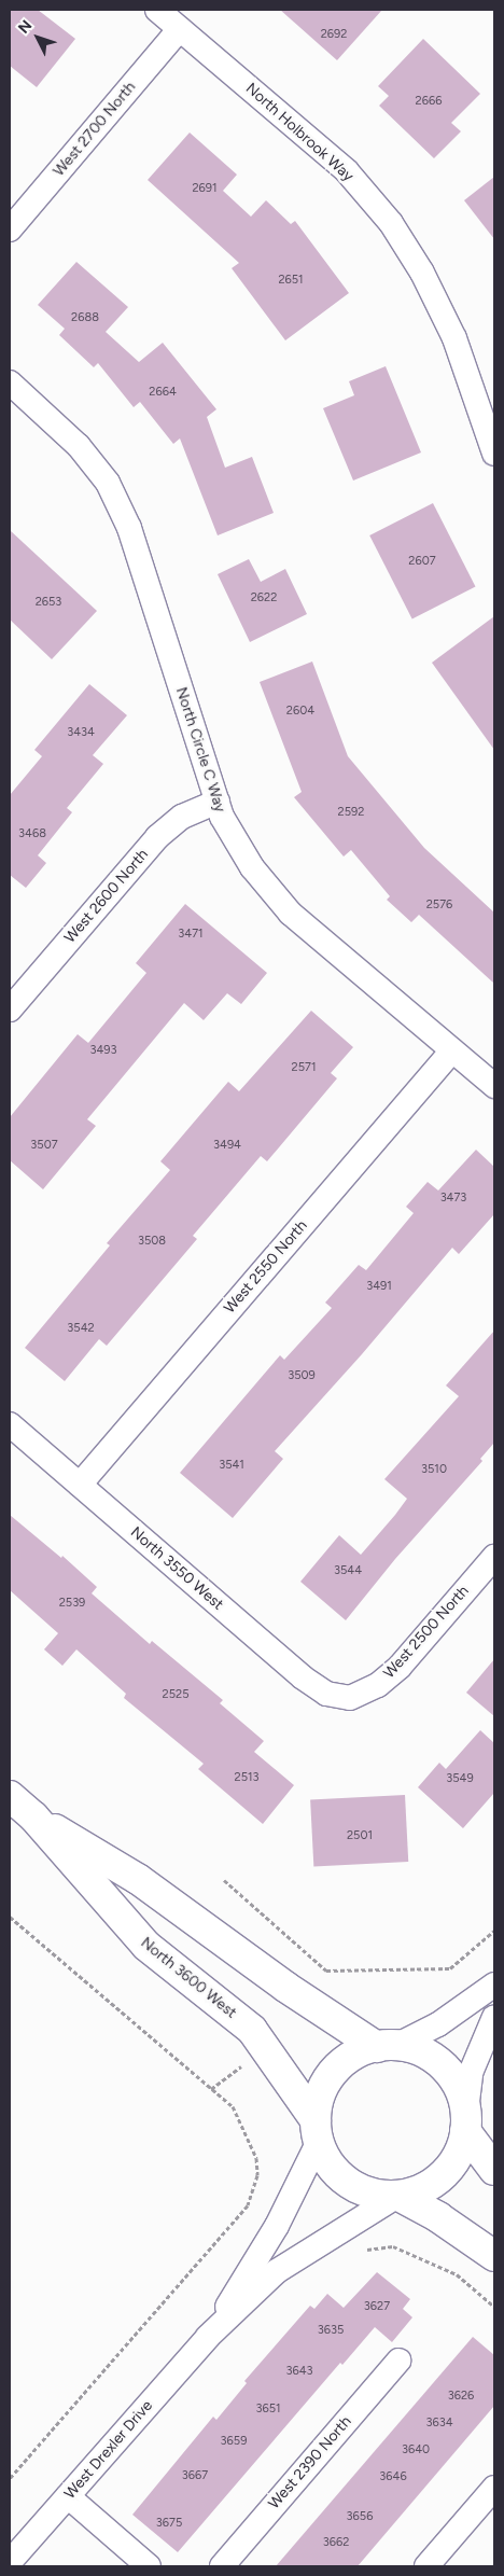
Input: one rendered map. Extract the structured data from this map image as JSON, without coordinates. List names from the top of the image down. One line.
{"streets":{"street":["West 2700 North","North Holbrook Way","North Circle C Way","West 2600 North","West 2550 North","North 3550 West","West 2500 North","North 3600 West","West Drexler Drive","West 2390 North"]},"crossings":[["West 2700 North","North Holbrook Way"],["North Circle C Way","West 2600 North"],["North Circle C Way","West 2550 North"],["West 2550 North","North 3550 West"],["North 3550 West","West 2500 North"],["North 3600 West","West Drexler Drive"]],"house_numbers":["2692","2666","2691","2651","2688","2664","2607","2622","2653","2604","3434","2592","3468","2576","3471","3493","2571","3507","3494","3473","3508","3491","3542","3509","3541","3510","3544","2539","2525","2513","3549","2501","3627","3635","3643","3626","3651","3634","3659","3640","3667","3646","3656","3675","3662"],"north":"top left"}
